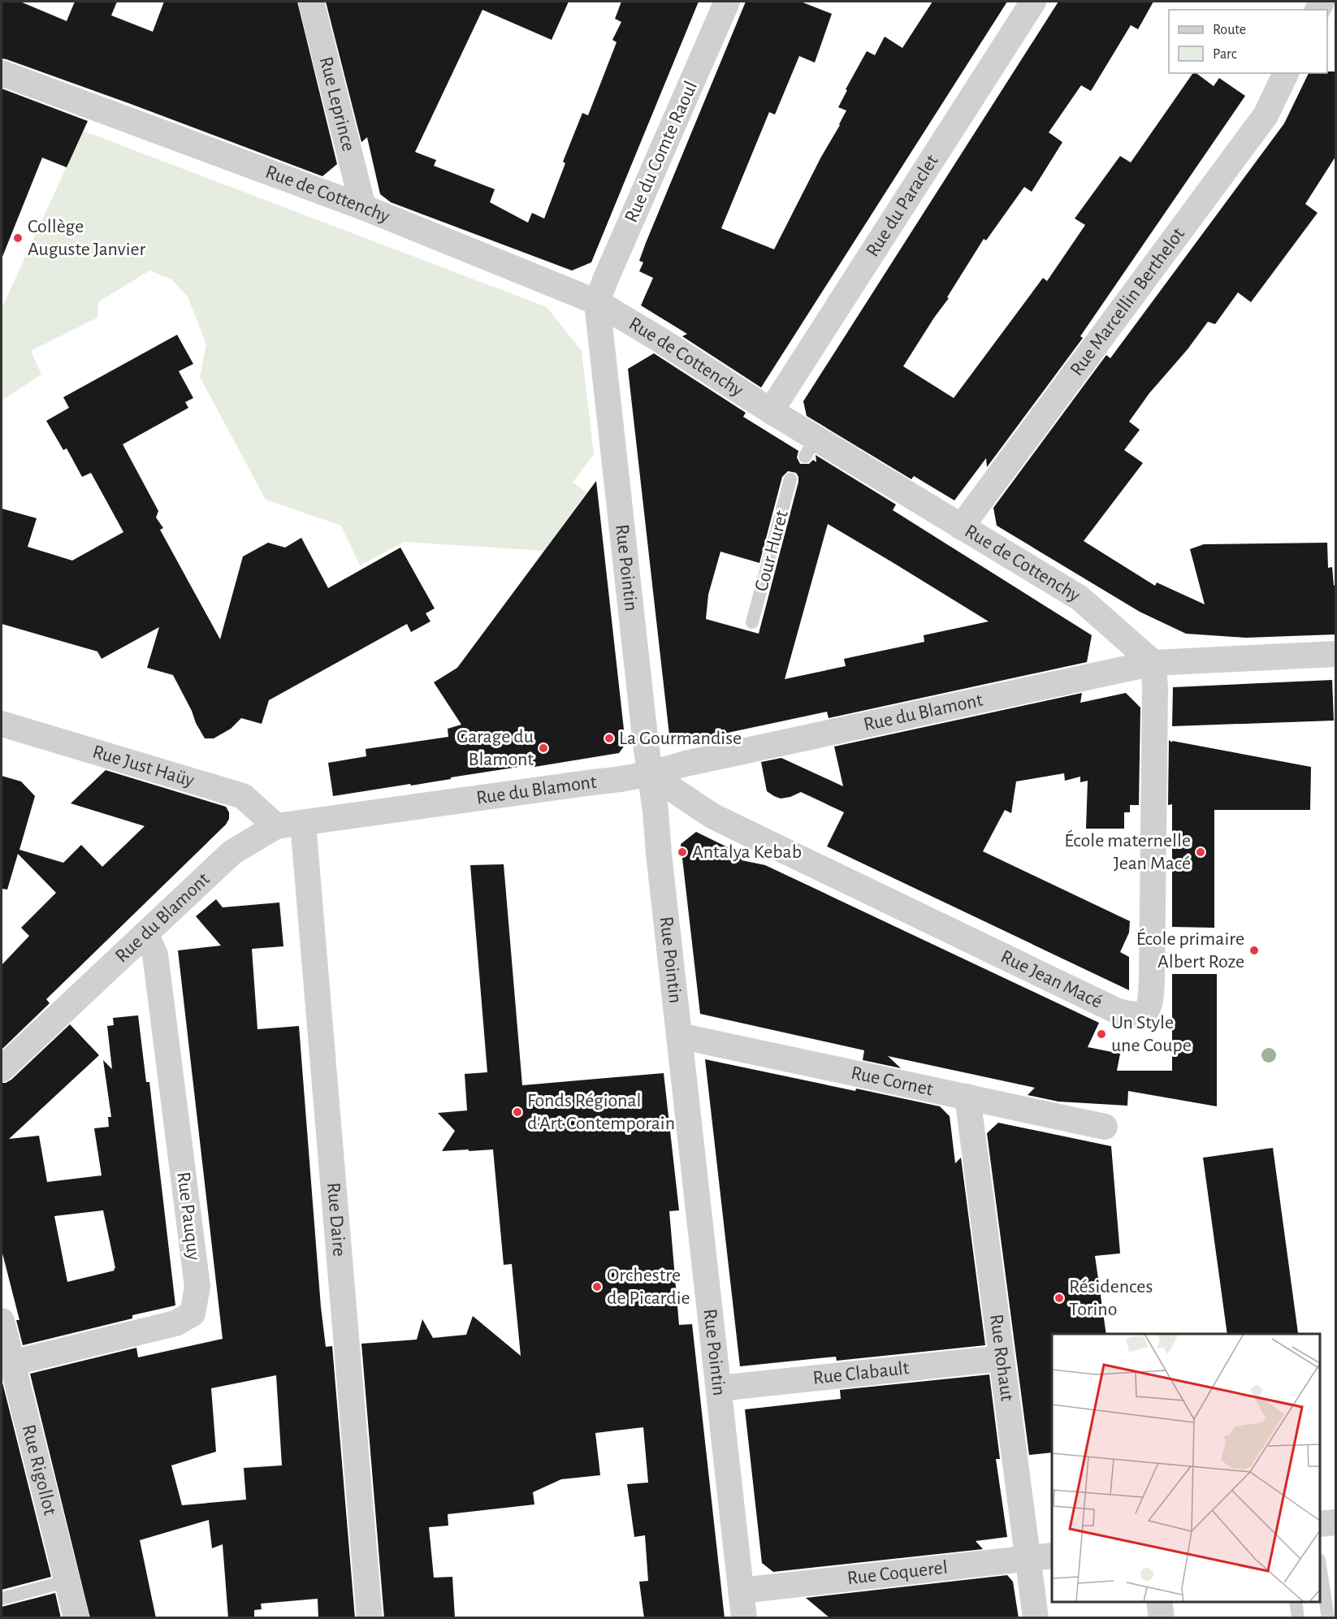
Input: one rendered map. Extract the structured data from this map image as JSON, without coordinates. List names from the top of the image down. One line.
{"streets":{"street":["Rue Leprince","Rue du Comte Raoul","Rue de Cottenchy","Rue du Paraclet","Rue Marcellin Berthelot","Rue Pointin","Rue du Blamont","Rue Just Haüy","Rue Jean Macé","Rue Cornet","Rue Pauquy","Rue Daire","Rue Rohaut","Rue Clabault","Rue Rigollot","Rue Coquerel"],"lane":["Cour Huret"]},"crossings":[["Rue Leprince","Rue de Cottenchy"],["Rue du Comte Raoul","Rue de Cottenchy"],["Rue du Comte Raoul","Rue Pointin"],["Rue de Cottenchy","Rue du Paraclet"],["Rue de Cottenchy","Rue Marcellin Berthelot"],["Rue de Cottenchy","Rue Pointin"],["Rue de Cottenchy","Rue du Blamont"],["Rue de Cottenchy","Rue Jean Macé"],["Rue Pointin","Rue du Blamont"],["Rue Pointin","Rue Jean Macé"],["Rue Pointin","Rue Cornet"],["Rue Pointin","Rue Clabault"],["Rue Pointin","Rue Coquerel"],["Rue du Blamont","Rue Just Haüy"],["Rue du Blamont","Rue Jean Macé"],["Rue du Blamont","Rue Pauquy"],["Rue du Blamont","Rue Daire"],["Rue Cornet","Rue Rohaut"],["Rue Pauquy","Rue Rigollot"],["Rue Rohaut","Rue Clabault"],["Rue Rohaut","Rue Coquerel"]],"places":["Collège Auguste Janvier","La Gourmandise","Garage du Blamont","Antalya Kebab","École maternelle Jean Macé","École primaire Albert Roze","Un Style une Coupe","Fonds Régional d'Art Contemporain","Orchestre de Picardie","Résidences Torino"],"legend":["Route","Parc"]}
